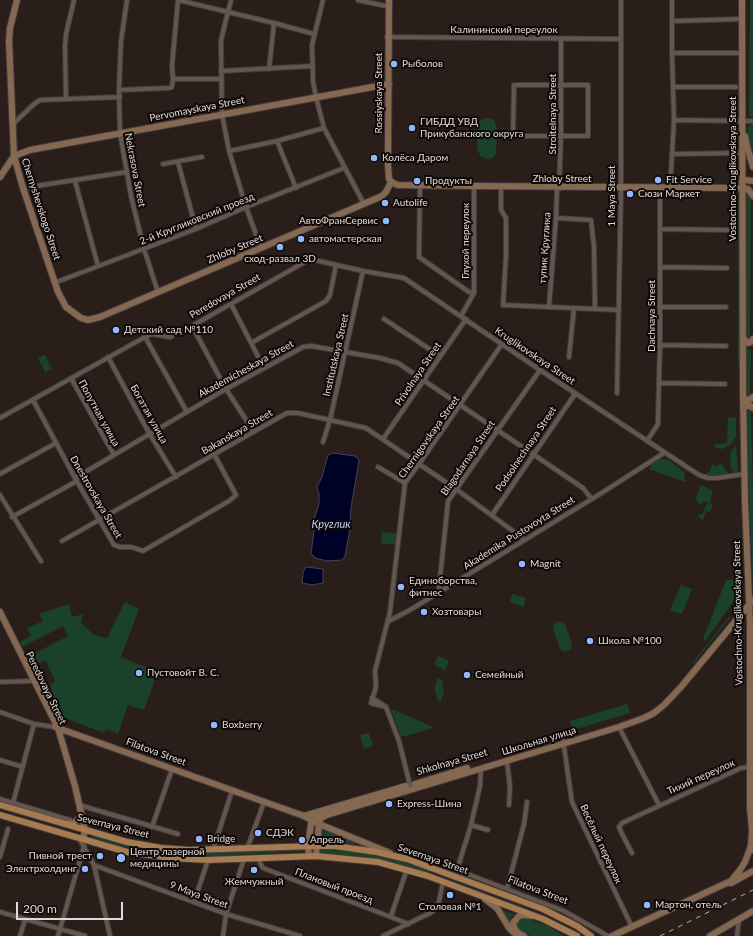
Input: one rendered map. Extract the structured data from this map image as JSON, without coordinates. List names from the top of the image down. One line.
{"streets":{"main road":["Rossiyskaya Street","Pervomayskaya Street","Vostochno-Kruglikovskaya Street","Zhloby Street","Chernyshevskogo Street","Peredovaya Street","Школьная улица","Filatova Street","Shkolnaya Street","Severnaya Street"],"street":["Калининский переулок","Stroitelnaya Street","Nekrasova Street","1 Maya Street","2-й Кругликовский проезд","Глухой переулок","тупик Круглика","Dachnaya Street","Institutskaya Street","Kruglikovskaya Street","Akademicheskaya Street","Privolnaya Street","Попутная улица","Богатая улица","Bakanskaya Street","Chernigovskaya Street","Podsolnechnaya Street","Blagodarnaya Street","Dnestrovskaya Street","Akademika Pustovoyta Street","Тихий переулок","Весёлый переулок","Плановый проезд","9 Maya Street"]},"crossings":[["Калининский переулок","Rossiyskaya Street"],["Калининский переулок","Stroitelnaya Street"],["Калининский переулок","1 Maya Street"],["Rossiyskaya Street","Pervomayskaya Street"],["Rossiyskaya Street","Zhloby Street"],["Pervomayskaya Street","Nekrasova Street"],["Pervomayskaya Street","Chernyshevskogo Street"],["Stroitelnaya Street","Zhloby Street"],["Stroitelnaya Street","тупик Круглика"],["Vostochno-Kruglikovskaya Street","Zhloby Street"],["Vostochno-Kruglikovskaya Street","Kruglikovskaya Street"],["Vostochno-Kruglikovskaya Street","Школьная улица"],["Vostochno-Kruglikovskaya Street","Shkolnaya Street"],["Vostochno-Kruglikovskaya Street","Тихий переулок"],["Vostochno-Kruglikovskaya Street","Весёлый переулок"],["Nekrasova Street","Zhloby Street"],["Nekrasova Street","2-й Кругликовский проезд"],["Zhloby Street","1 Maya Street"],["Zhloby Street","Chernyshevskogo Street"],["Zhloby Street","Глухой переулок"],["Zhloby Street","тупик Круглика"],["Zhloby Street","Dachnaya Street"],["Chernyshevskogo Street","2-й Кругликовский проезд"],["Peredovaya Street","Kruglikovskaya Street"],["Peredovaya Street","Попутная улица"],["Peredovaya Street","Богатая улица"],["Peredovaya Street","Dnestrovskaya Street"],["Peredovaya Street","Filatova Street"],["Peredovaya Street","Severnaya Street"],["Dachnaya Street","Kruglikovskaya Street"],["Institutskaya Street","Kruglikovskaya Street"],["Institutskaya Street","Akademicheskaya Street"],["Institutskaya Street","Bakanskaya Street"],["Kruglikovskaya Street","Privolnaya Street"],["Kruglikovskaya Street","Chernigovskaya Street"],["Kruglikovskaya Street","Podsolnechnaya Street"],["Kruglikovskaya Street","Blagodarnaya Street"],["Kruglikovskaya Street","Akademika Pustovoyta Street"],["Akademicheskaya Street","Privolnaya Street"],["Akademicheskaya Street","Попутная улица"],["Akademicheskaya Street","Богатая улица"],["Akademicheskaya Street","Chernigovskaya Street"],["Akademicheskaya Street","Podsolnechnaya Street"],["Akademicheskaya Street","Blagodarnaya Street"],["Akademicheskaya Street","Dnestrovskaya Street"],["Akademicheskaya Street","Akademika Pustovoyta Street"],["Privolnaya Street","Bakanskaya Street"],["Богатая улица","Bakanskaya Street"],["Bakanskaya Street","Chernigovskaya Street"],["Bakanskaya Street","Podsolnechnaya Street"],["Bakanskaya Street","Blagodarnaya Street"],["Bakanskaya Street","Dnestrovskaya Street"],["Bakanskaya Street","Akademika Pustovoyta Street"],["Chernigovskaya Street","Akademika Pustovoyta Street"],["Blagodarnaya Street","Akademika Pustovoyta Street"],["Школьная улица","Shkolnaya Street"],["Школьная улица","Тихий переулок"],["Школьная улица","Весёлый переулок"],["Filatova Street","Shkolnaya Street"],["Shkolnaya Street","Весёлый переулок"],["Severnaya Street","Плановый проезд"]],"water":["Круглик"],"places":["Рыболов","ГИБДД УВД Прикубанского округа","Колёса Даром","Fit Service","Продукты","Сюзи Маркет","Autolife","АвтоФранСервис","автомастерская","сход-развал 3D","Детский сад №110","Magnit","Единоборства, фитнес","Хозтовары","Школа №100","Пустовойт В. С.","Семейный","Boxberry","Express-Шина","СДЭК","Bridge","Апрель","Пивной трест","Центр лазерной медицины","Электрхолдинг","Жемчужный","Столовая №1","Мартон, отель"],"scale_bar":"200 m"}
